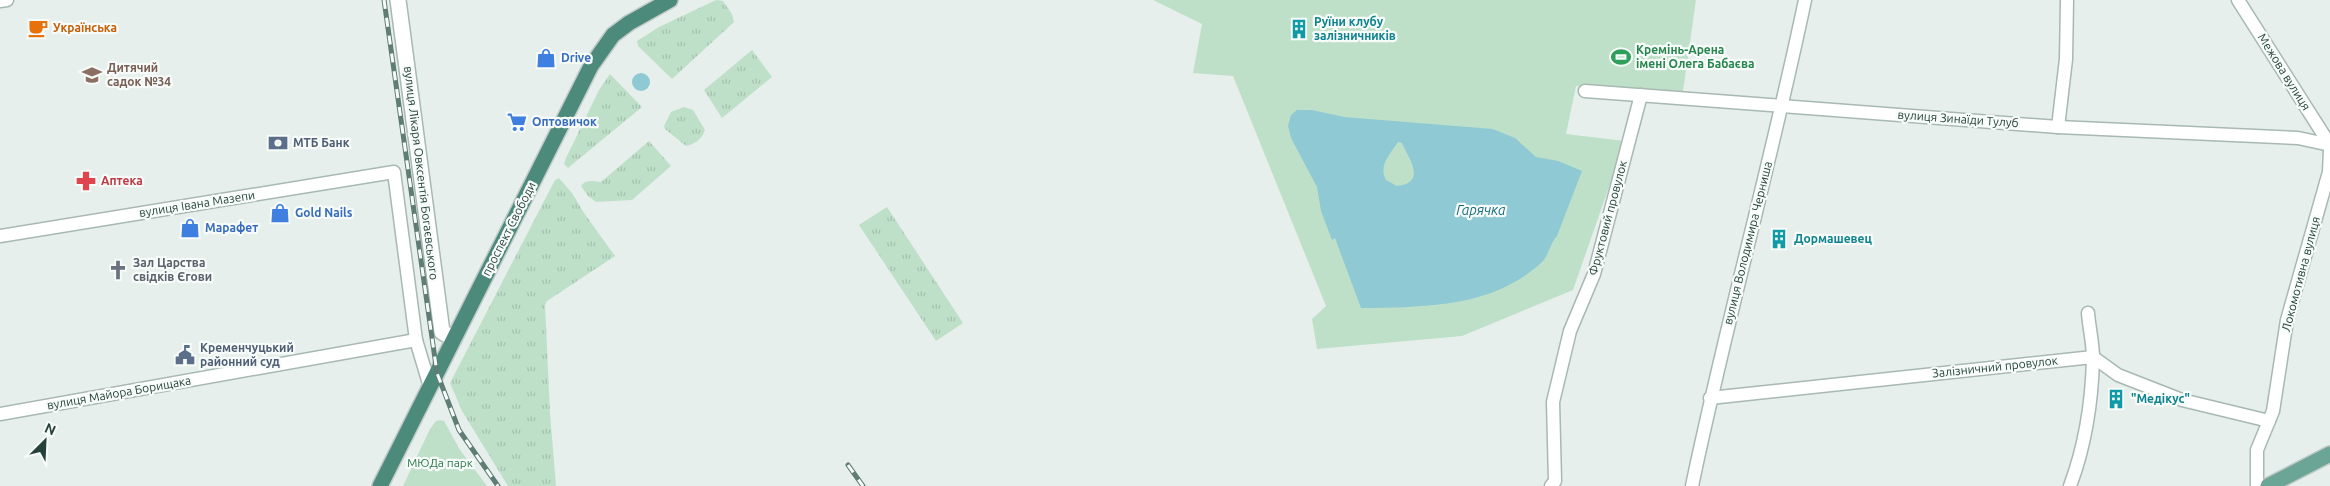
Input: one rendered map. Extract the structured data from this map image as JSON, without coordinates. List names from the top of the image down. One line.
{"streets":{"highway":["проспект Свободи"],"street":["Межова вулиця","вулиця Зинаїди Тулуб","вулиця Лікаря Овксентія Богаєвського","вулиця Івана Мазепи","Фруктовий провулок","вулиця Володимира Черниша","Локомотивна вулиця","Залізничний провулок","вулиця Майора Борищака"]},"crossings":[["Межова вулиця","вулиця Зинаїди Тулуб"],["вулиця Зинаїди Тулуб","Фруктовий провулок"],["вулиця Зинаїди Тулуб","вулиця Володимира Черниша"],["вулиця Лікаря Овксентія Богаєвського","проспект Свободи"],["вулиця Івана Мазепи","вулиця Майора Борищака"],["вулиця Володимира Черниша","Залізничний провулок"]],"water":["Гарячка"],"parks":["МЮДа парк"],"places":{"cafe":["Українська"],"building":["Руїни клубу залізничників","Дормашевец","\"Медікус\""],"sports":["Кремінь-Арена імені Олега Бабаєва"],"shop":["Drive","Gold Nails","Марафет"],"school or university":["Дитячий садок №34"],"supermarket":["Оптовичок"],"bank":["МТБ Банк"],"pharmacy":["Аптeка"],"church":["Зал Царства свідків Єгови"],"public building":["Кременчуцький районний суд"]},"north":"top right"}
